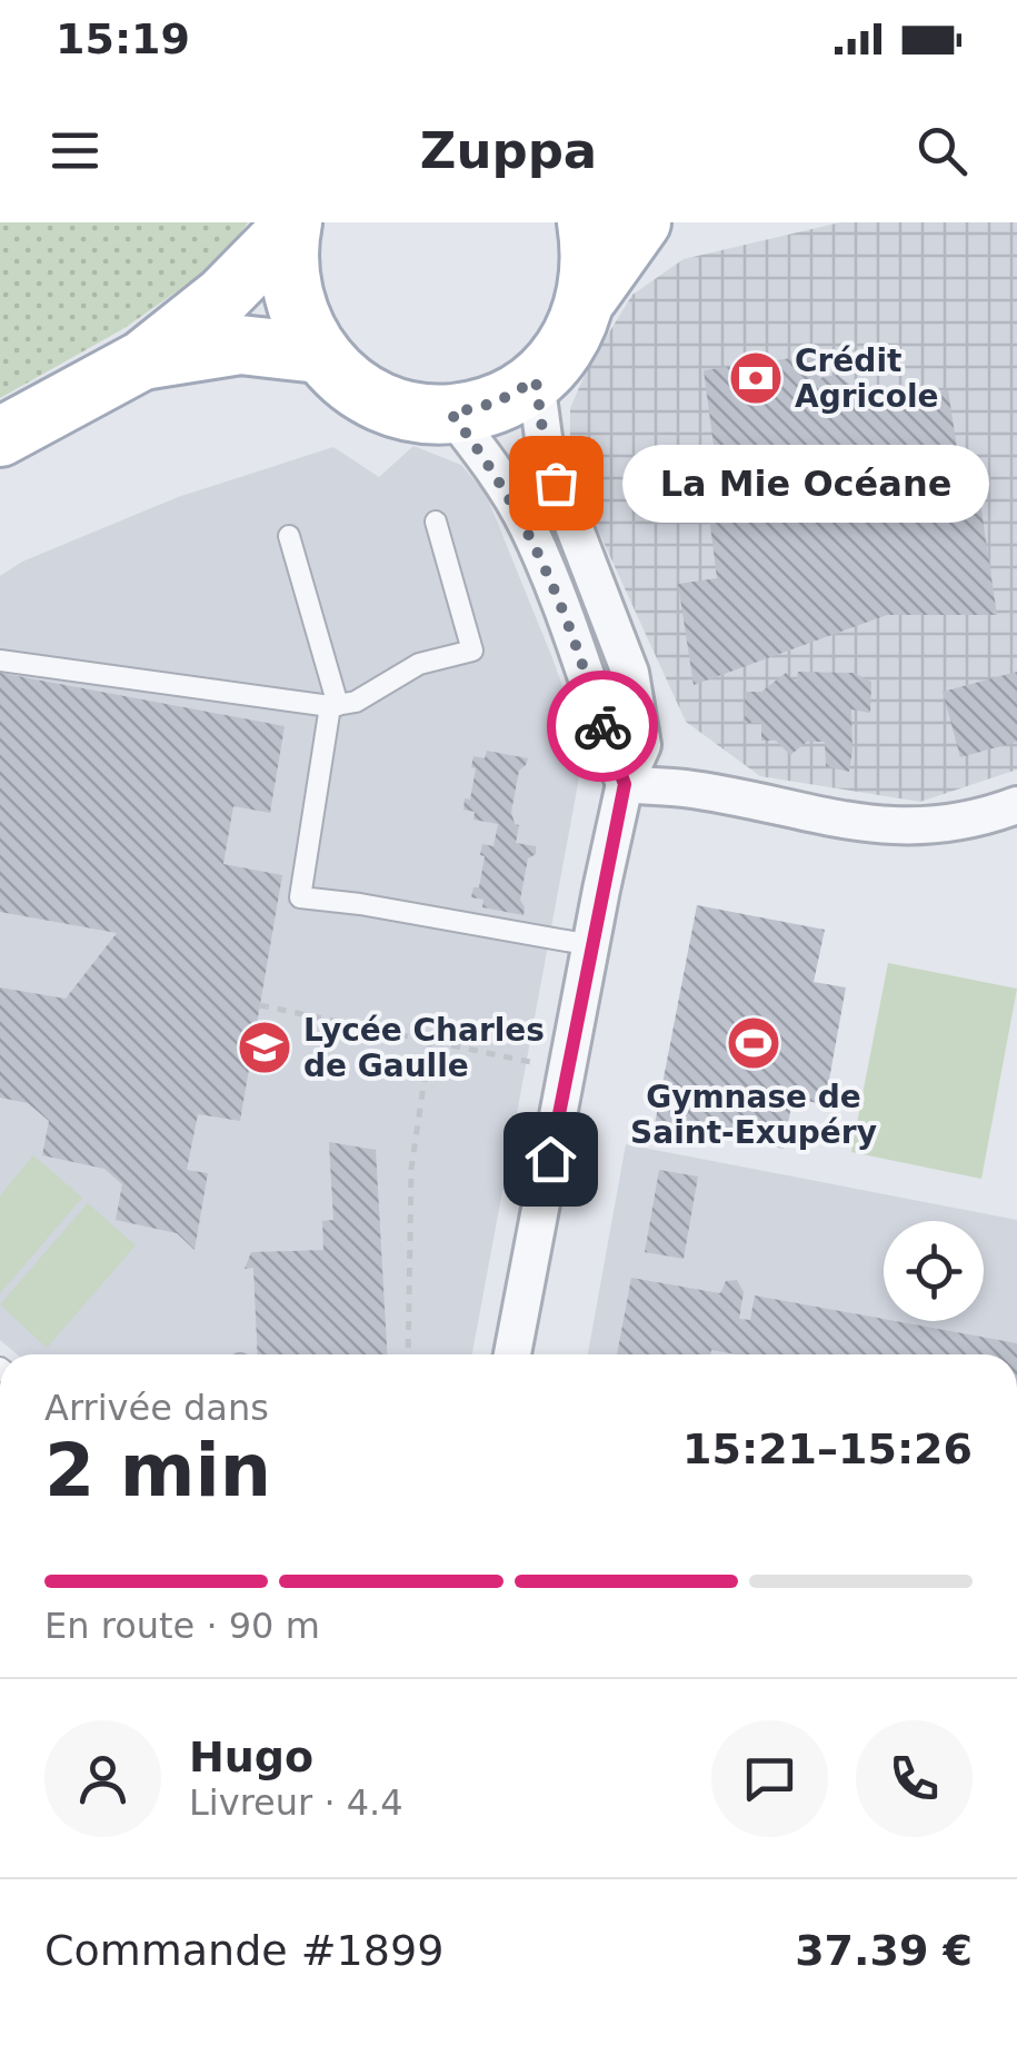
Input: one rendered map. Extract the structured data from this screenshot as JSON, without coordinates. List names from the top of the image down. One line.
{"places":{"bank":["Crédit Agricole"],"other":["La Mie Océane"],"sports":["Gymnase de Saint-Exupéry"],"school or university":["Lycée Charles de Gaulle"]},"page":{"status":"15:19","header":"Zuppa","bubble":"La Mie Océane","heading":["2 min","Arrivée dans","15:21–15:26"],"panel":["Hugo","Livreur · 4.4","Commande #1899","37.39 €"],"bar":"En route · 90 m"}}
